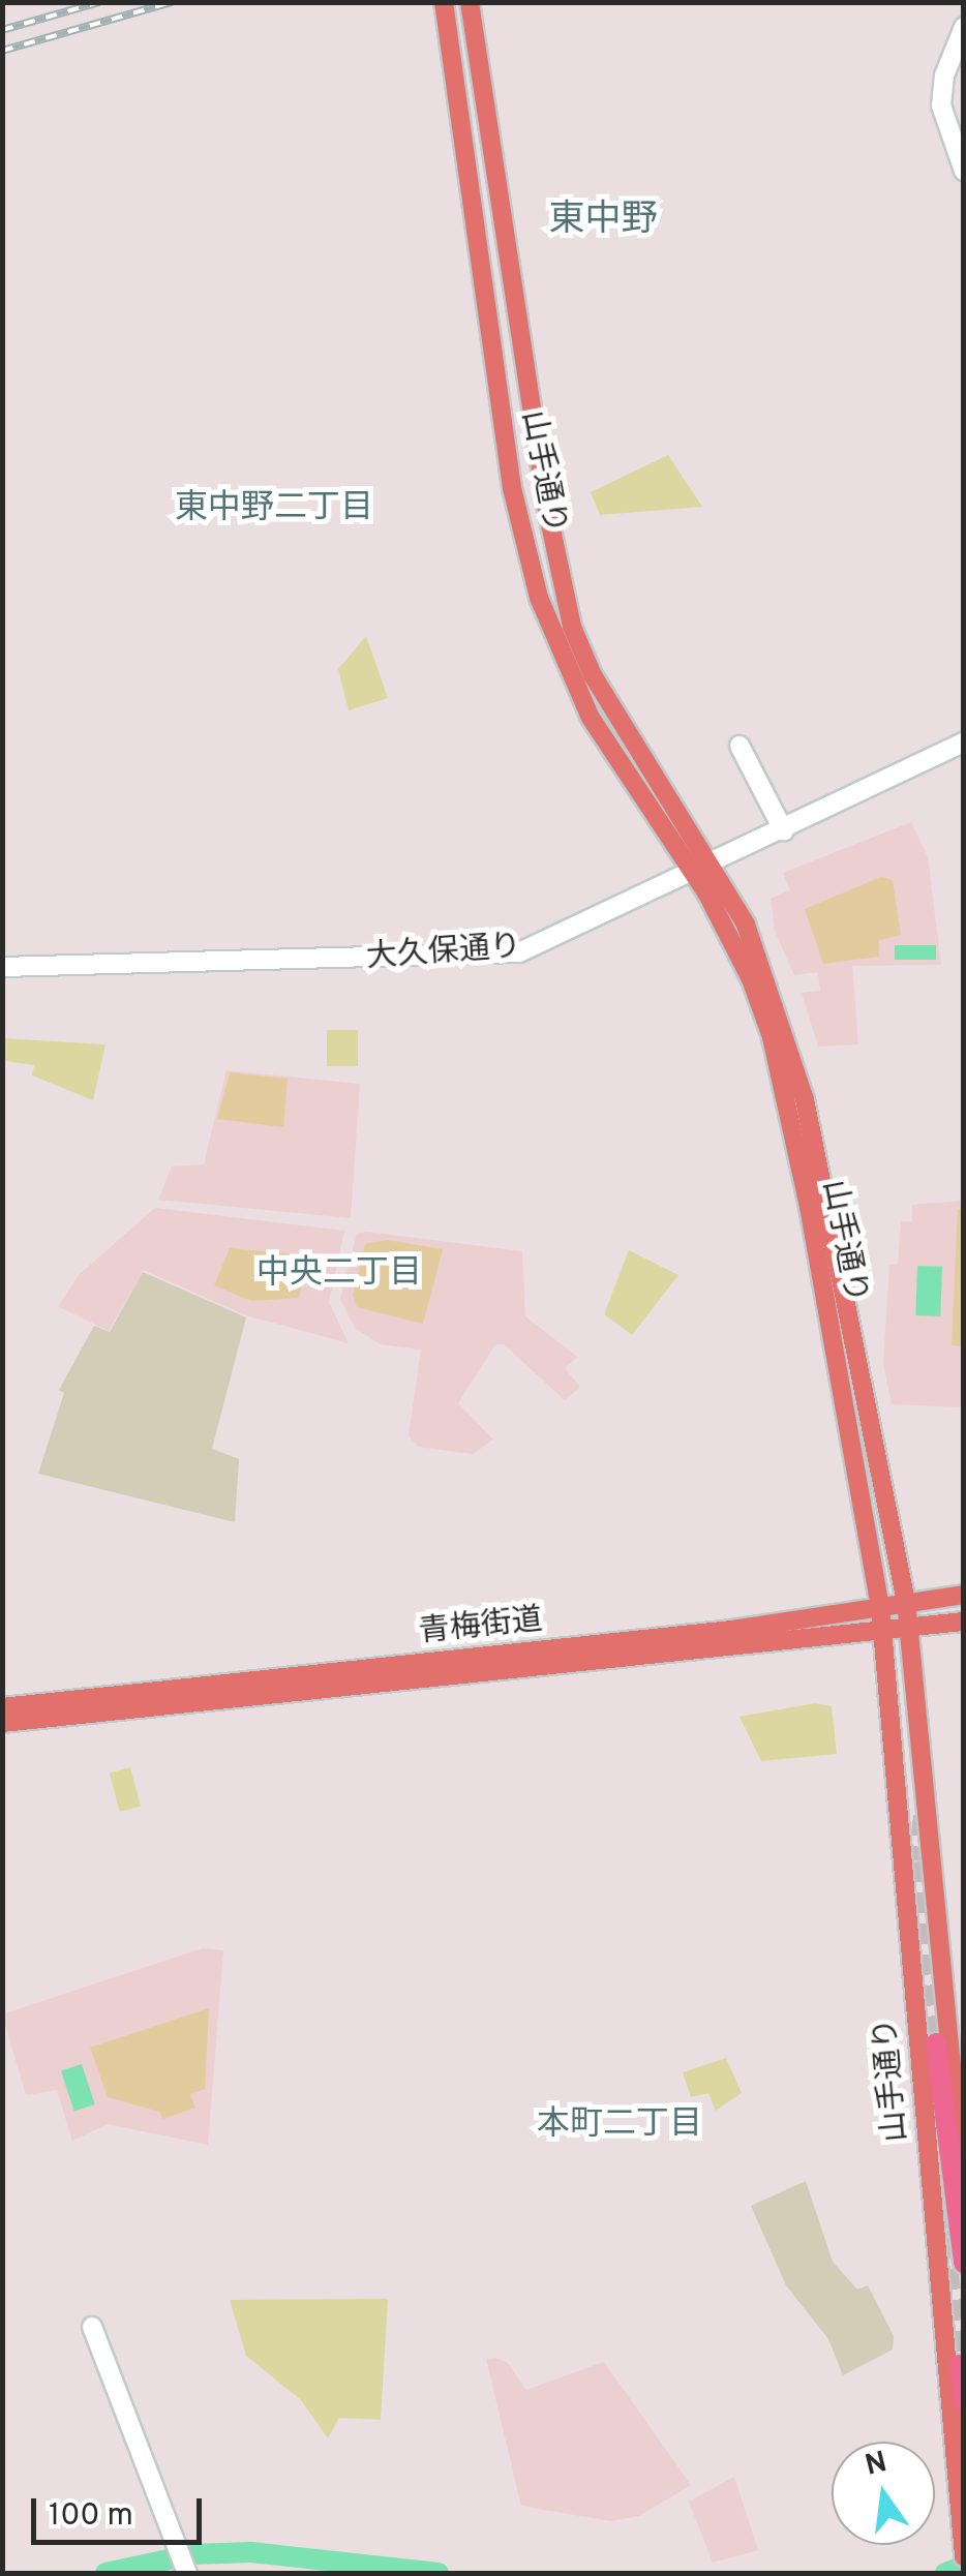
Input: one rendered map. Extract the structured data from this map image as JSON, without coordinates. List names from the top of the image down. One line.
{"streets":{"main road":["山手通り","大久保通り","青梅街道"]},"crossings":[["山手通り","大久保通り"],["山手通り","青梅街道"]],"districts":["東中野","東中野二丁目","中央二丁目","本町二丁目"],"scale_bar":"100 m","north":"top"}
